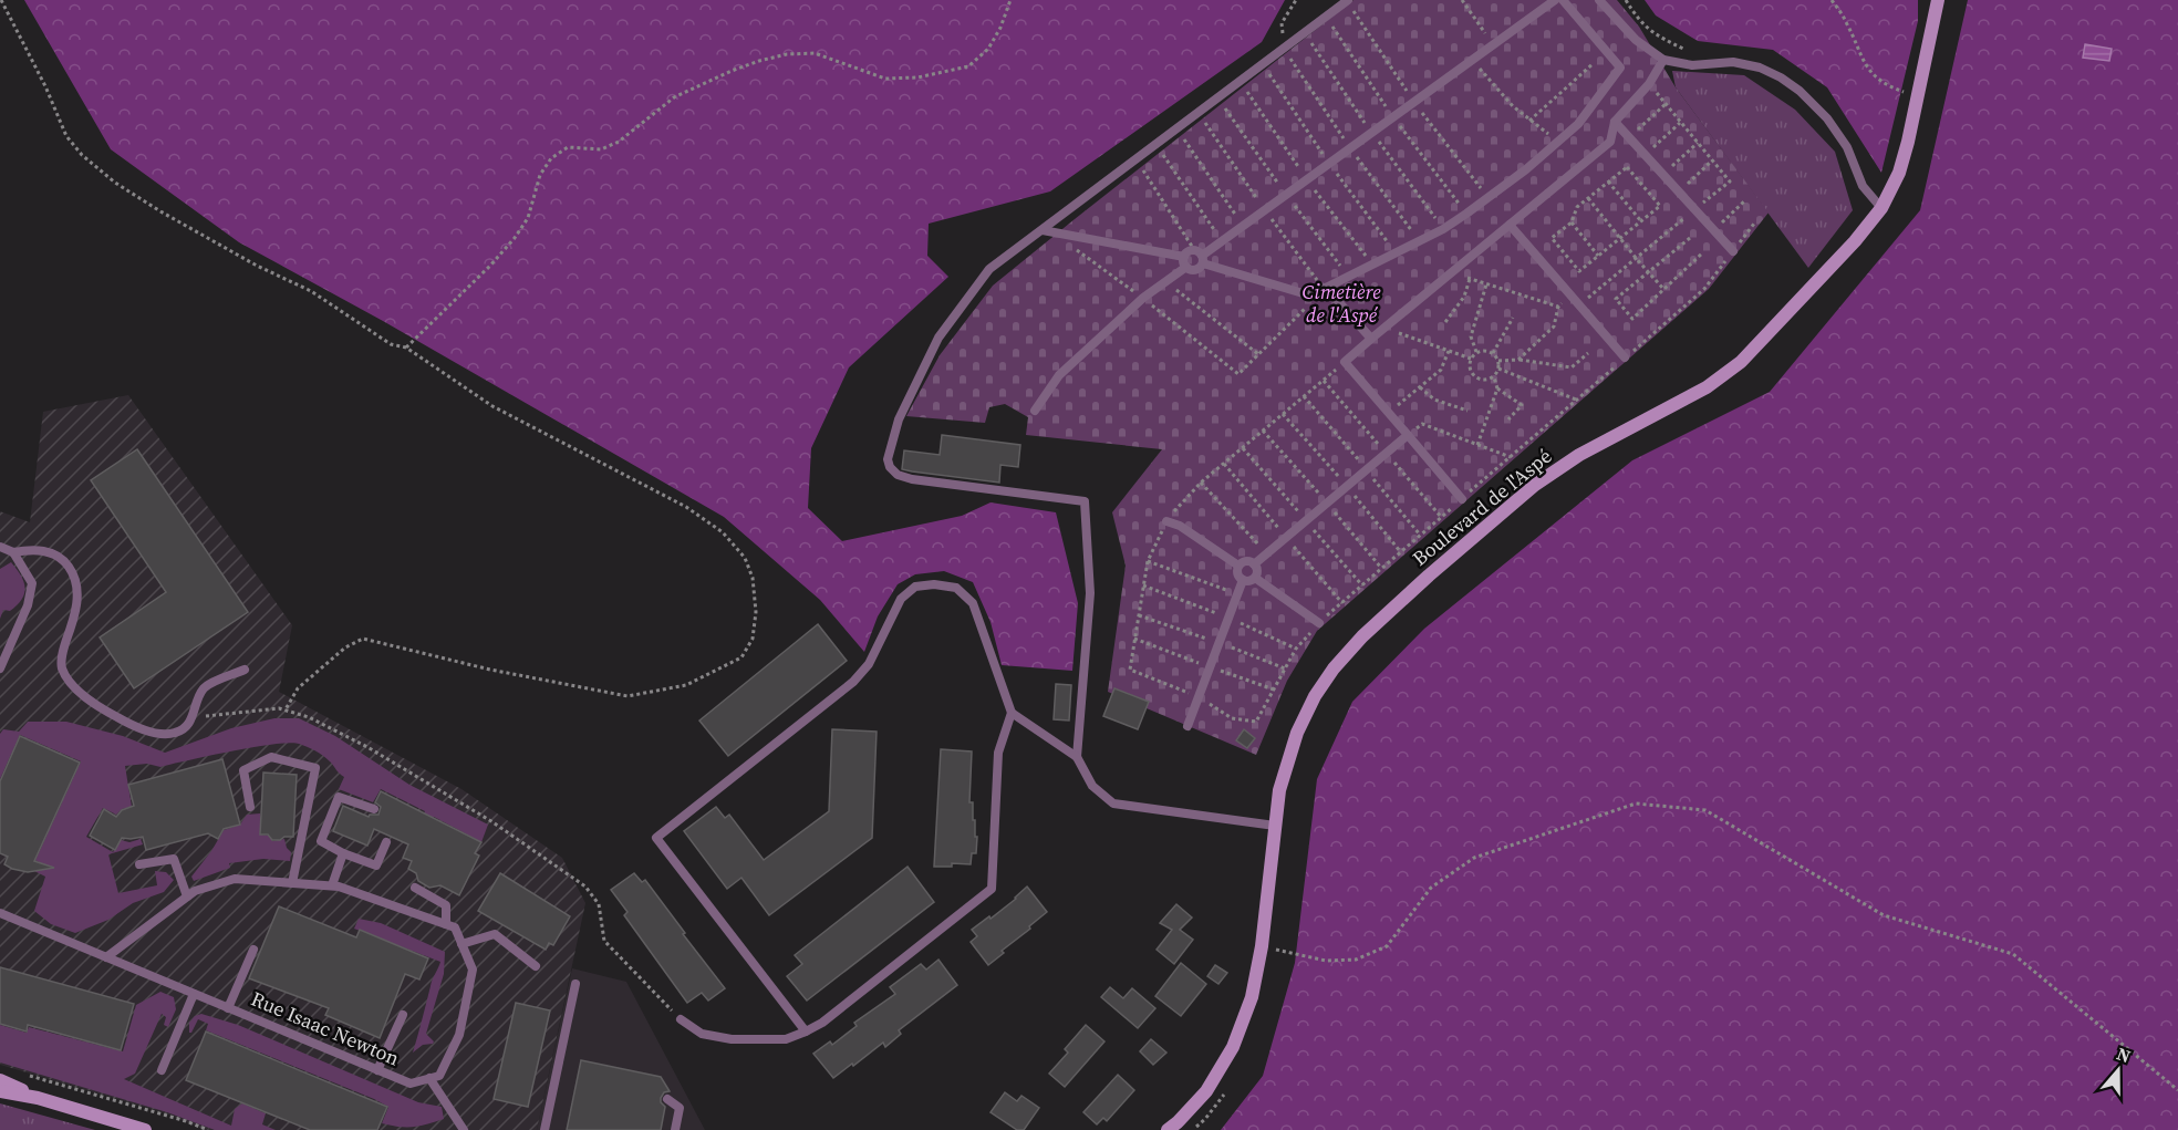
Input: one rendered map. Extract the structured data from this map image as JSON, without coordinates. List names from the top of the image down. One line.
{"streets":{"main road":["Boulevard de l'Aspé"],"lane":["Rue Isaac Newton"]},"parks":["Cimetière de l'Aspé"],"north":"top"}
